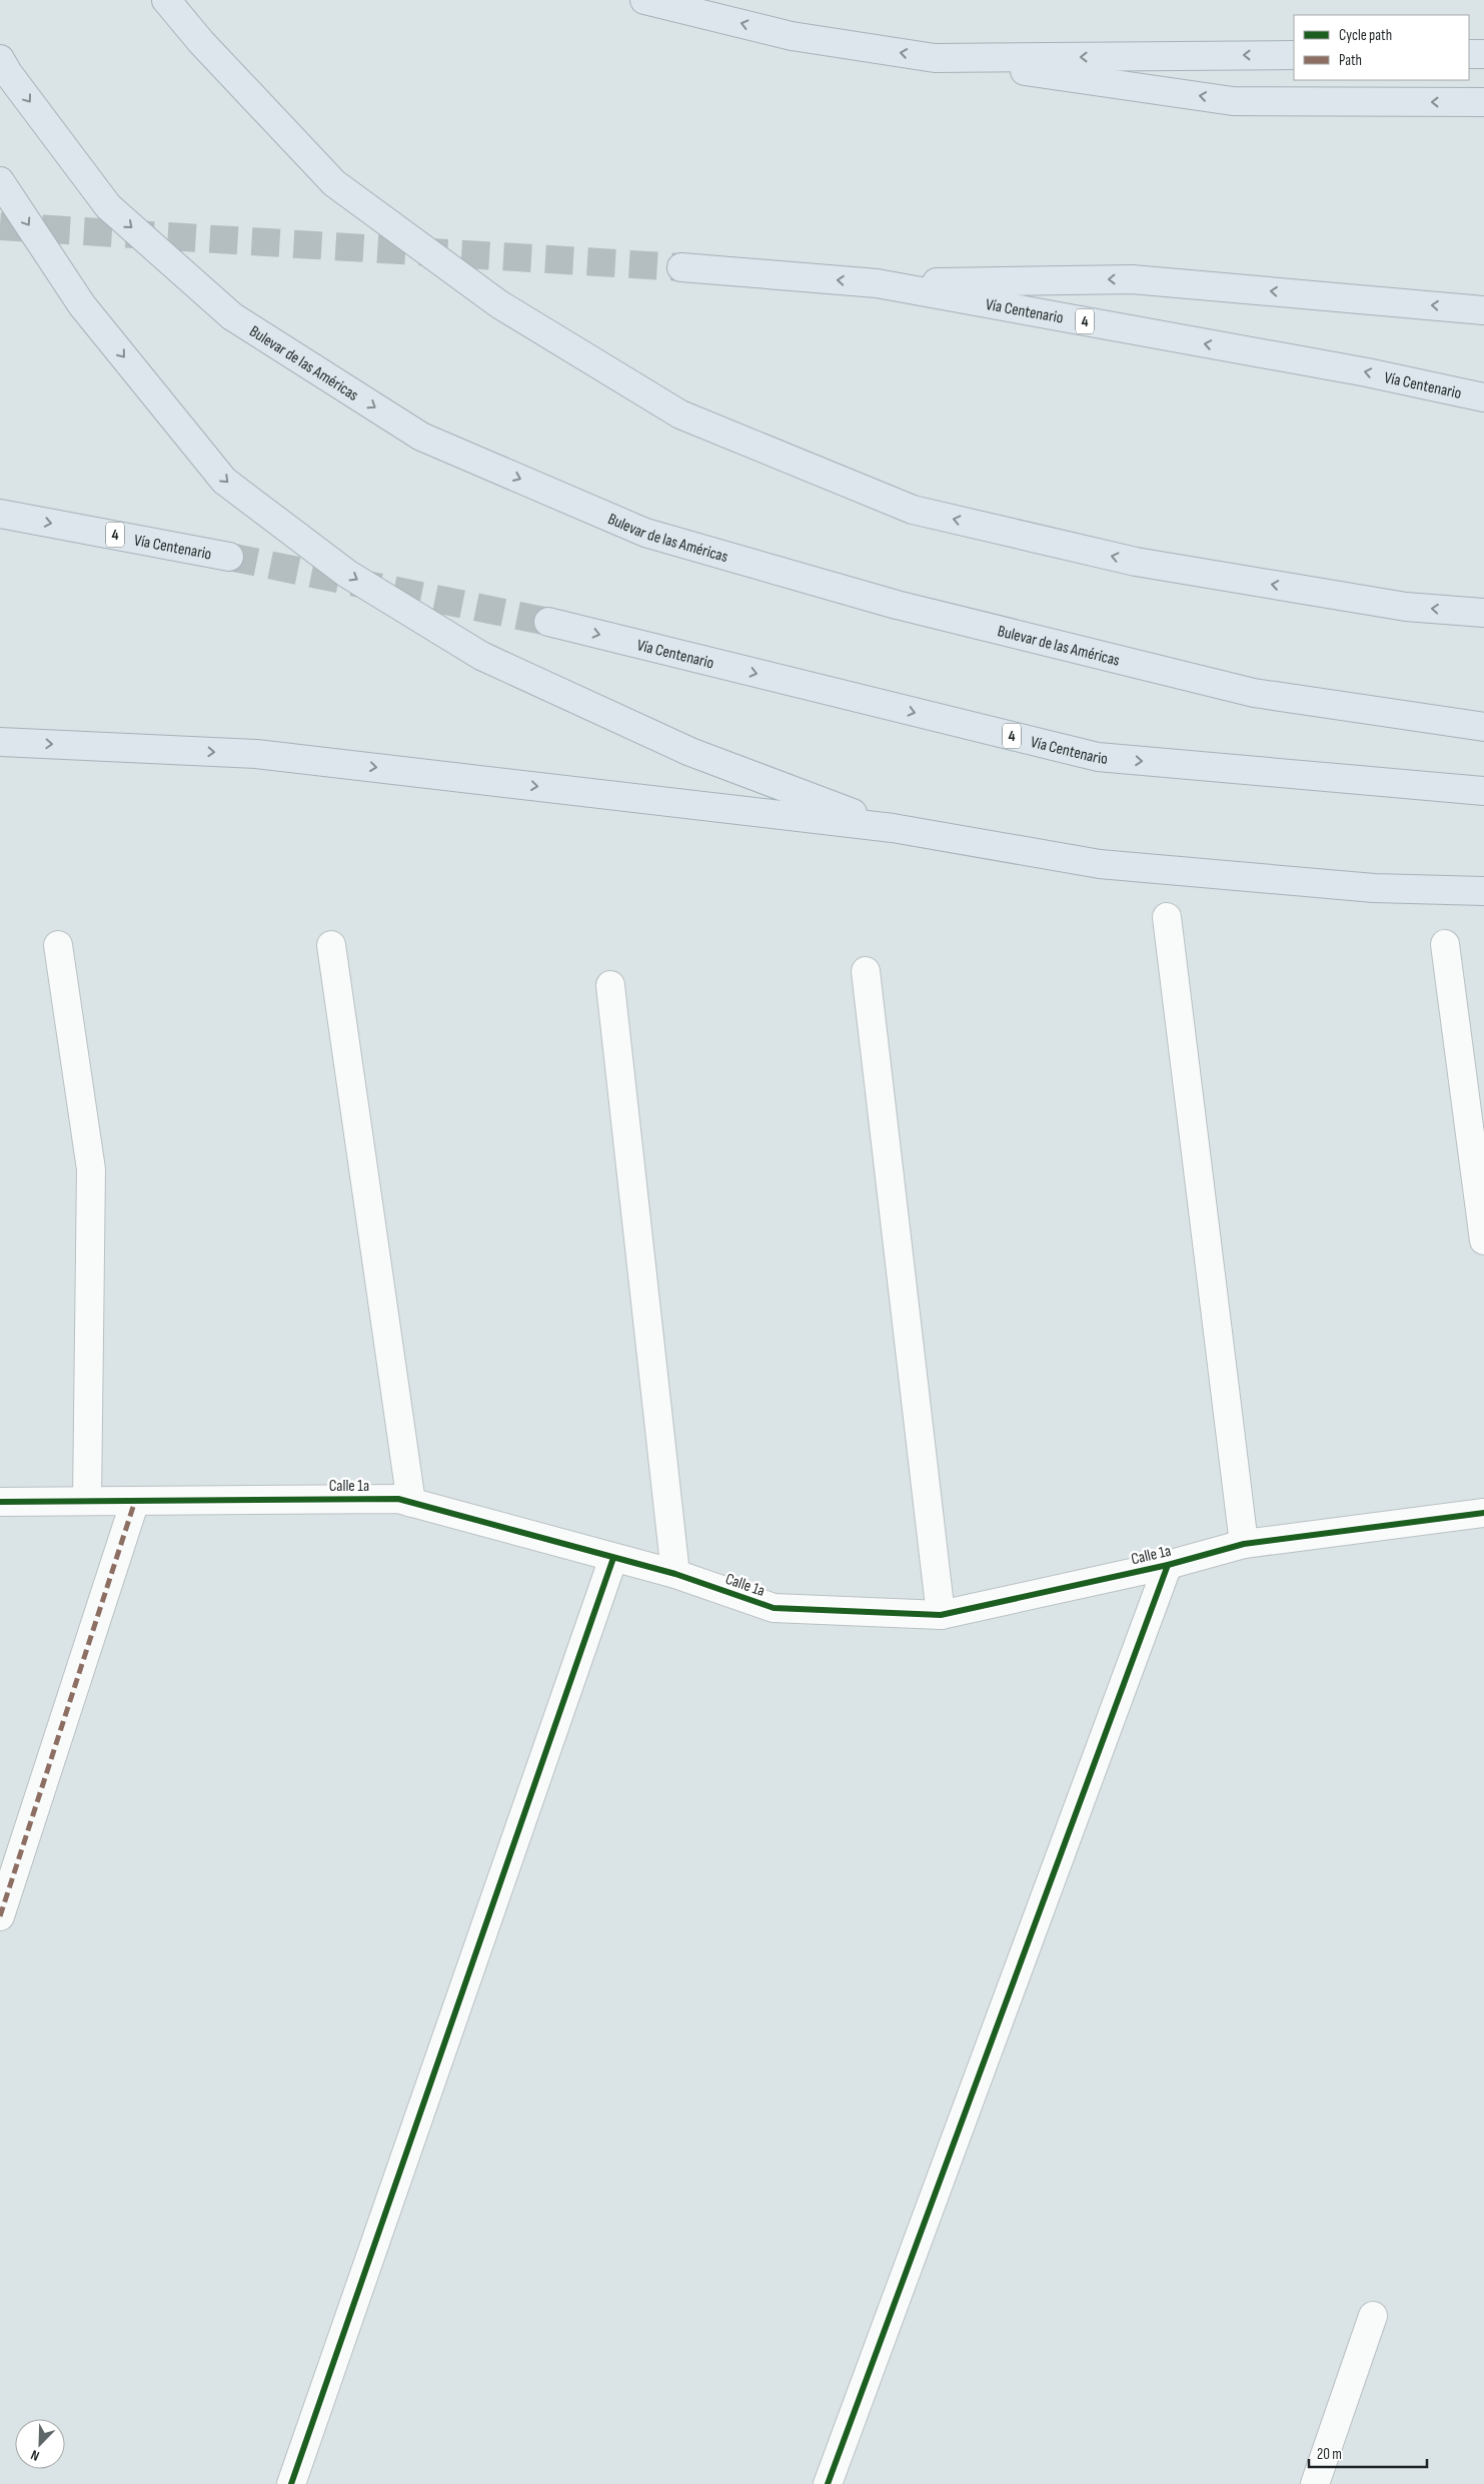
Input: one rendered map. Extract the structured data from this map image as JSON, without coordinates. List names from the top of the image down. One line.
{"streets":{"highway":["Vía Centenario","4","Bulevar de las Américas"],"street":["Calle 1a"]},"legend":["Cycle path","Path"],"scale_bar":"20 m","north":"bottom left"}
